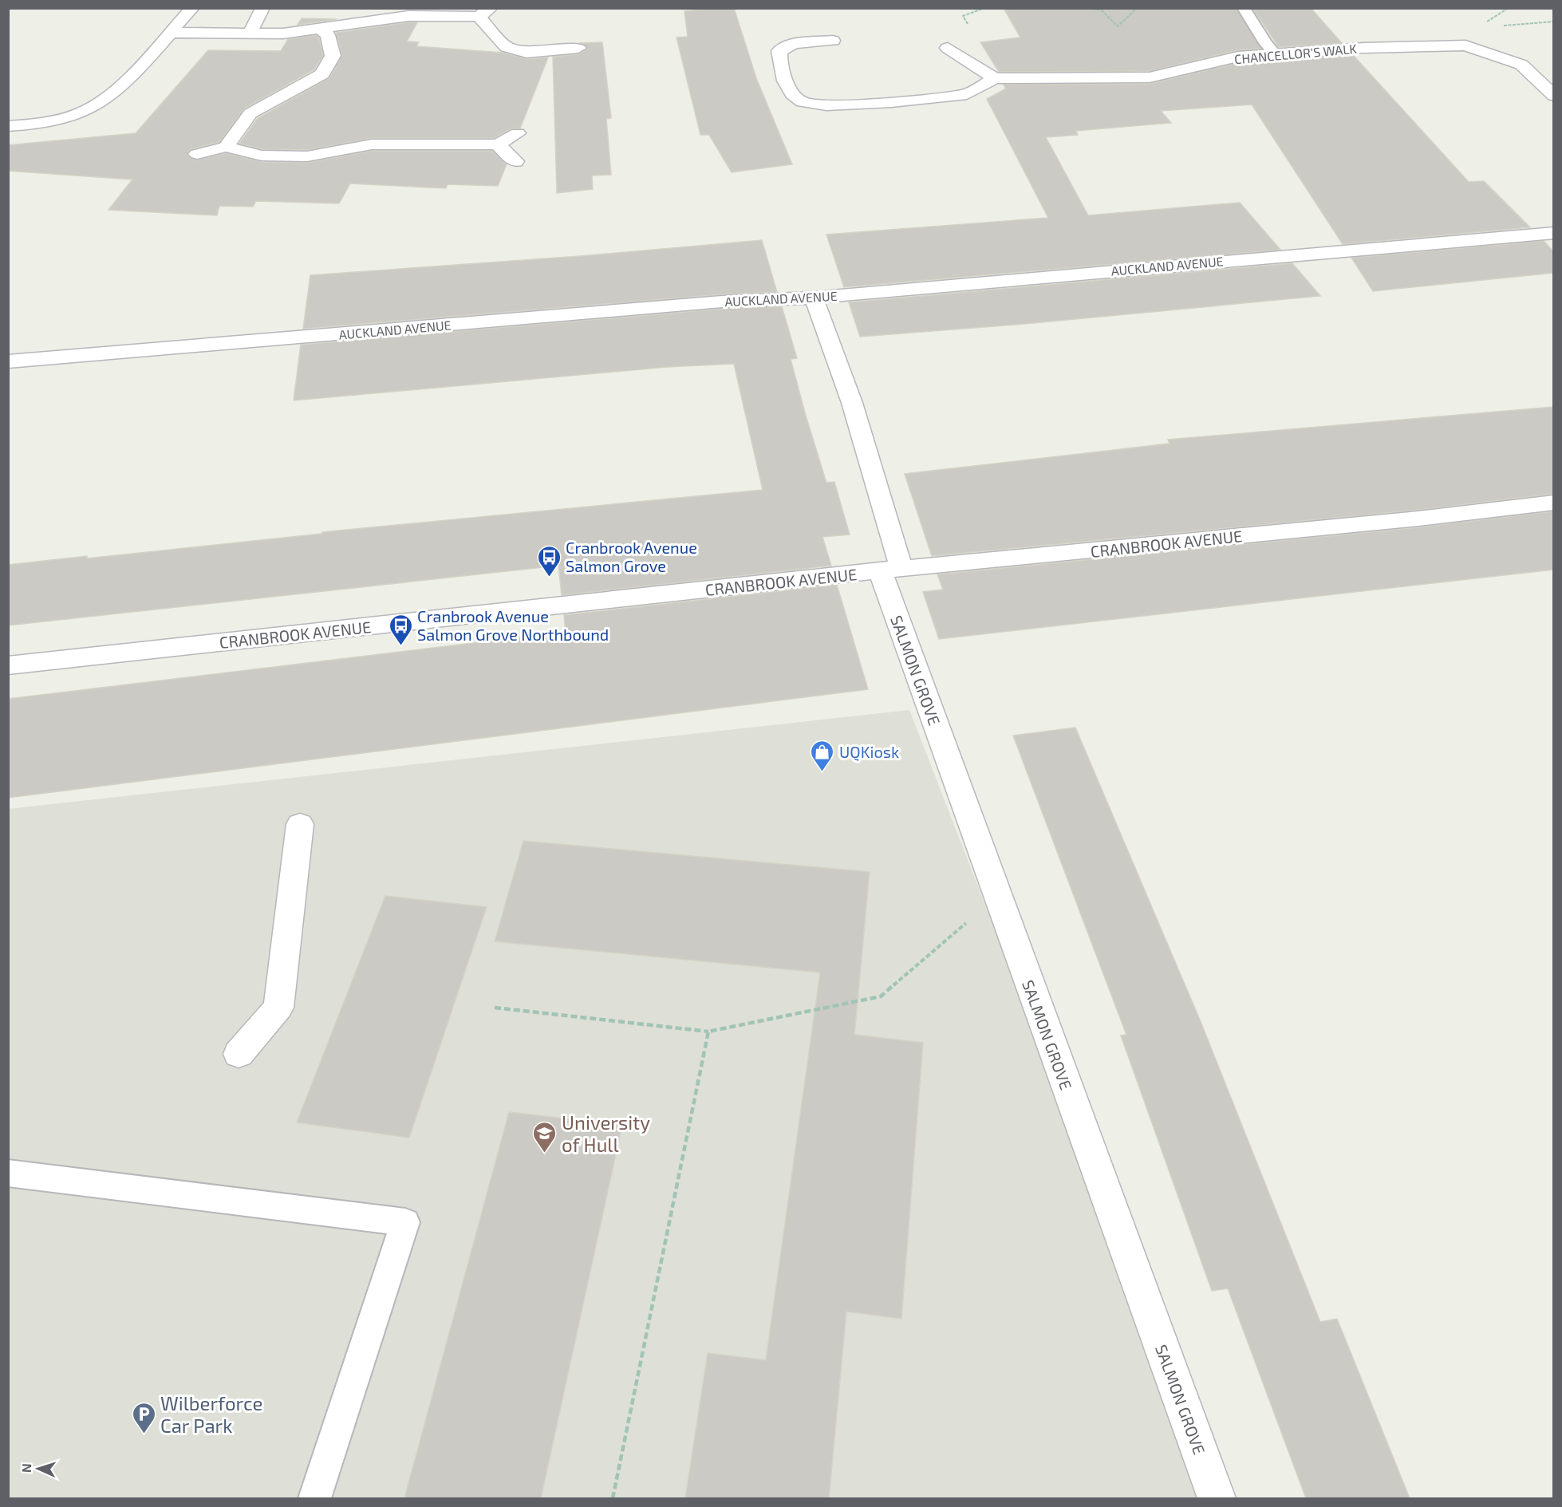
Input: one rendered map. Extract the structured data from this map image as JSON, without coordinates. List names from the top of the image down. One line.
{"streets":{"street":["CHANCELLOR'S WALK","AUCKLAND AVENUE","CRANBROOK AVENUE","SALMON GROVE"]},"crossings":[["AUCKLAND AVENUE","SALMON GROVE"],["CRANBROOK AVENUE","SALMON GROVE"]],"places":{"bus stop":["Cranbrook Avenue Salmon Grove","Cranbrook Avenue Salmon Grove Northbound"],"shop":["UQKiosk"],"school or university":["University of Hull"],"parking":["Wilberforce Car Park"]},"north":"left"}
